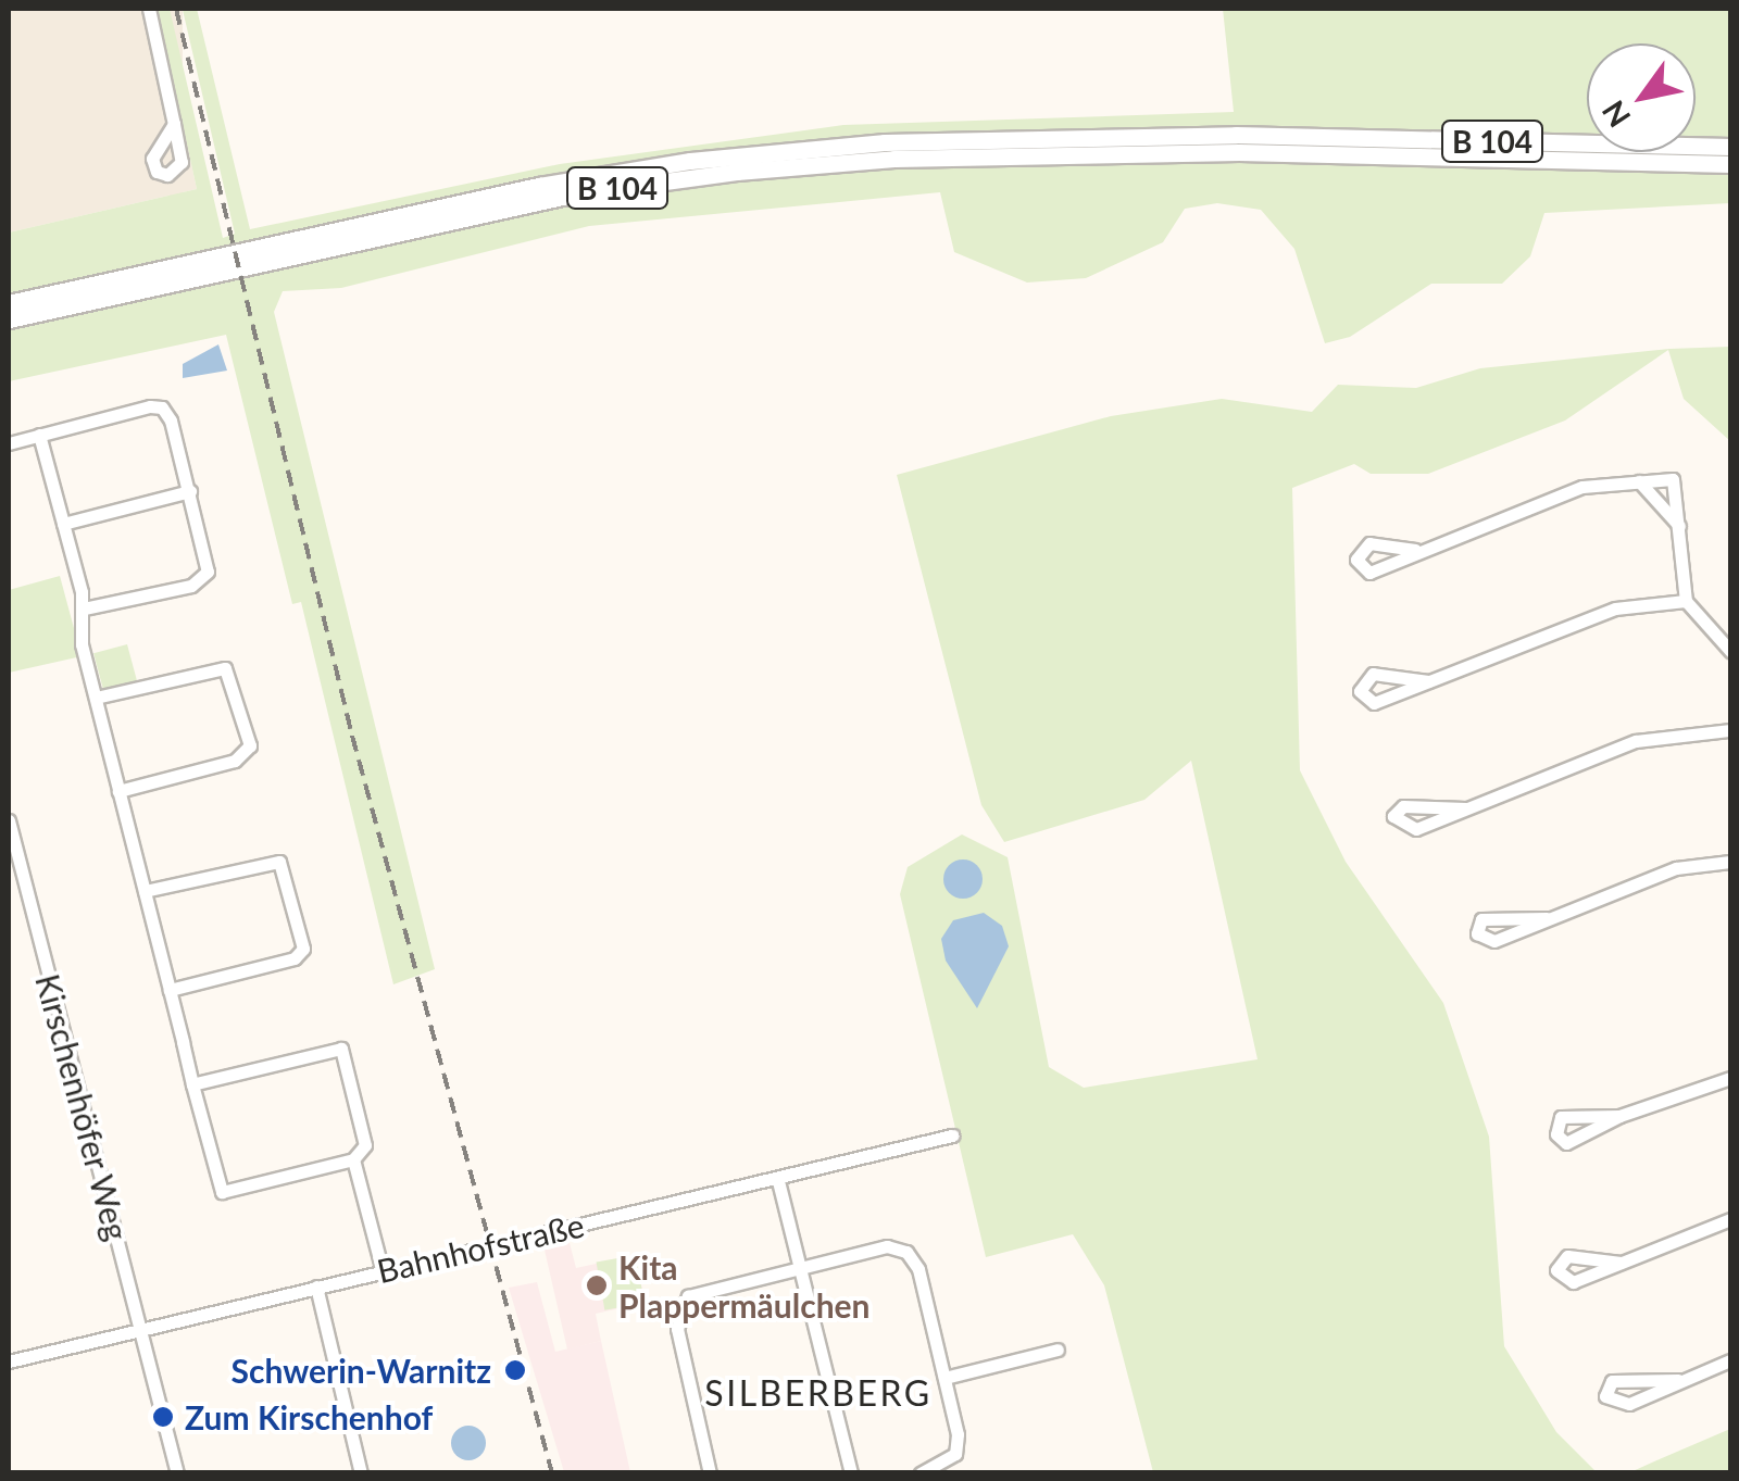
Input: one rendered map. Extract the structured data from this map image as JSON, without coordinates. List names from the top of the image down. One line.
{"streets":{"highway":["B 104"],"street":["Kirschenhöfer Weg","Bahnhofstraße"]},"crossings":[["Kirschenhöfer Weg","Bahnhofstraße"]],"districts":["SILBERBERG"],"places":["Kita Plappermäulchen","Schwerin-Warnitz","Zum Kirschenhof"],"north":"bottom left"}
